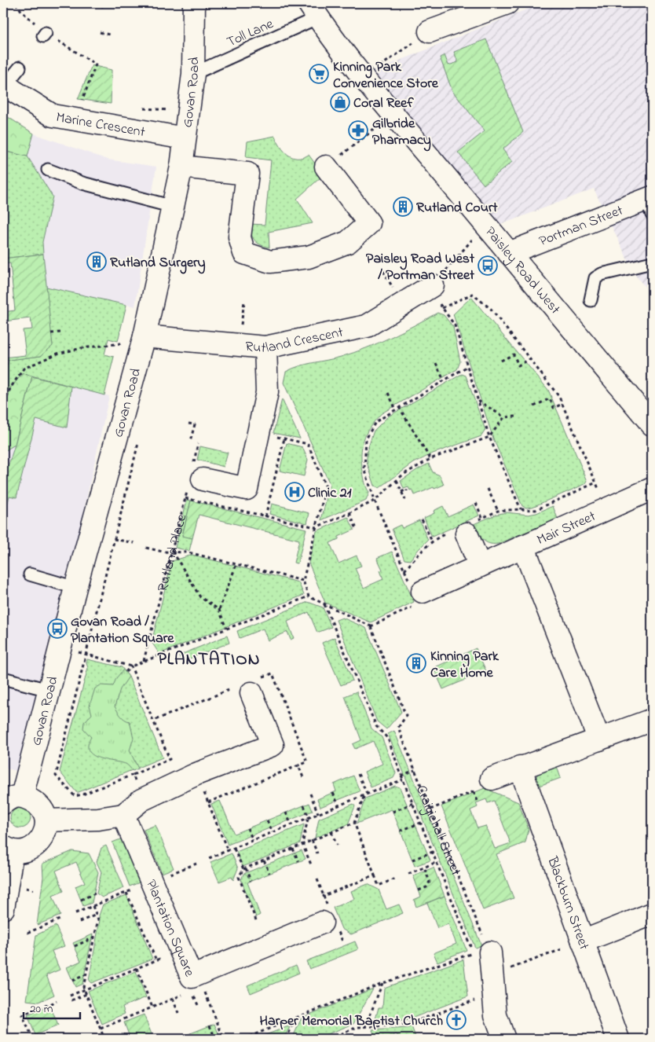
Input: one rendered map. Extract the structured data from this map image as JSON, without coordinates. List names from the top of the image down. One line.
{"streets":{"street":["Govan Road","Marine Crescent","Portman Street","Paisley Road West","Rutland Crescent","Mair Street","Blackburn Street","Plantation Square"],"lane":["Toll Lane"],"path":["Rutland Place","Craigiehall Street"]},"crossings":[["Toll Lane","Govan Road"],["Toll Lane","Paisley Road West"],["Govan Road","Marine Crescent"],["Govan Road","Rutland Crescent"],["Portman Street","Paisley Road West"]],"districts":["PLANTATION"],"places":{"supermarket":["Kinning Park Convenience Store"],"shop":["Coral Reef"],"pharmacy":["Gilbride Pharmacy"],"building":["Rutland Court","Rutland Surgery","Kinning Park Care Home"],"bus stop":["Paisley Road West / Portman Street","Govan Road / Plantation Square"],"hospital":["Clinic 21"],"church":["Harper Memorial Baptist Church"]},"scale_bar":"20 m"}
